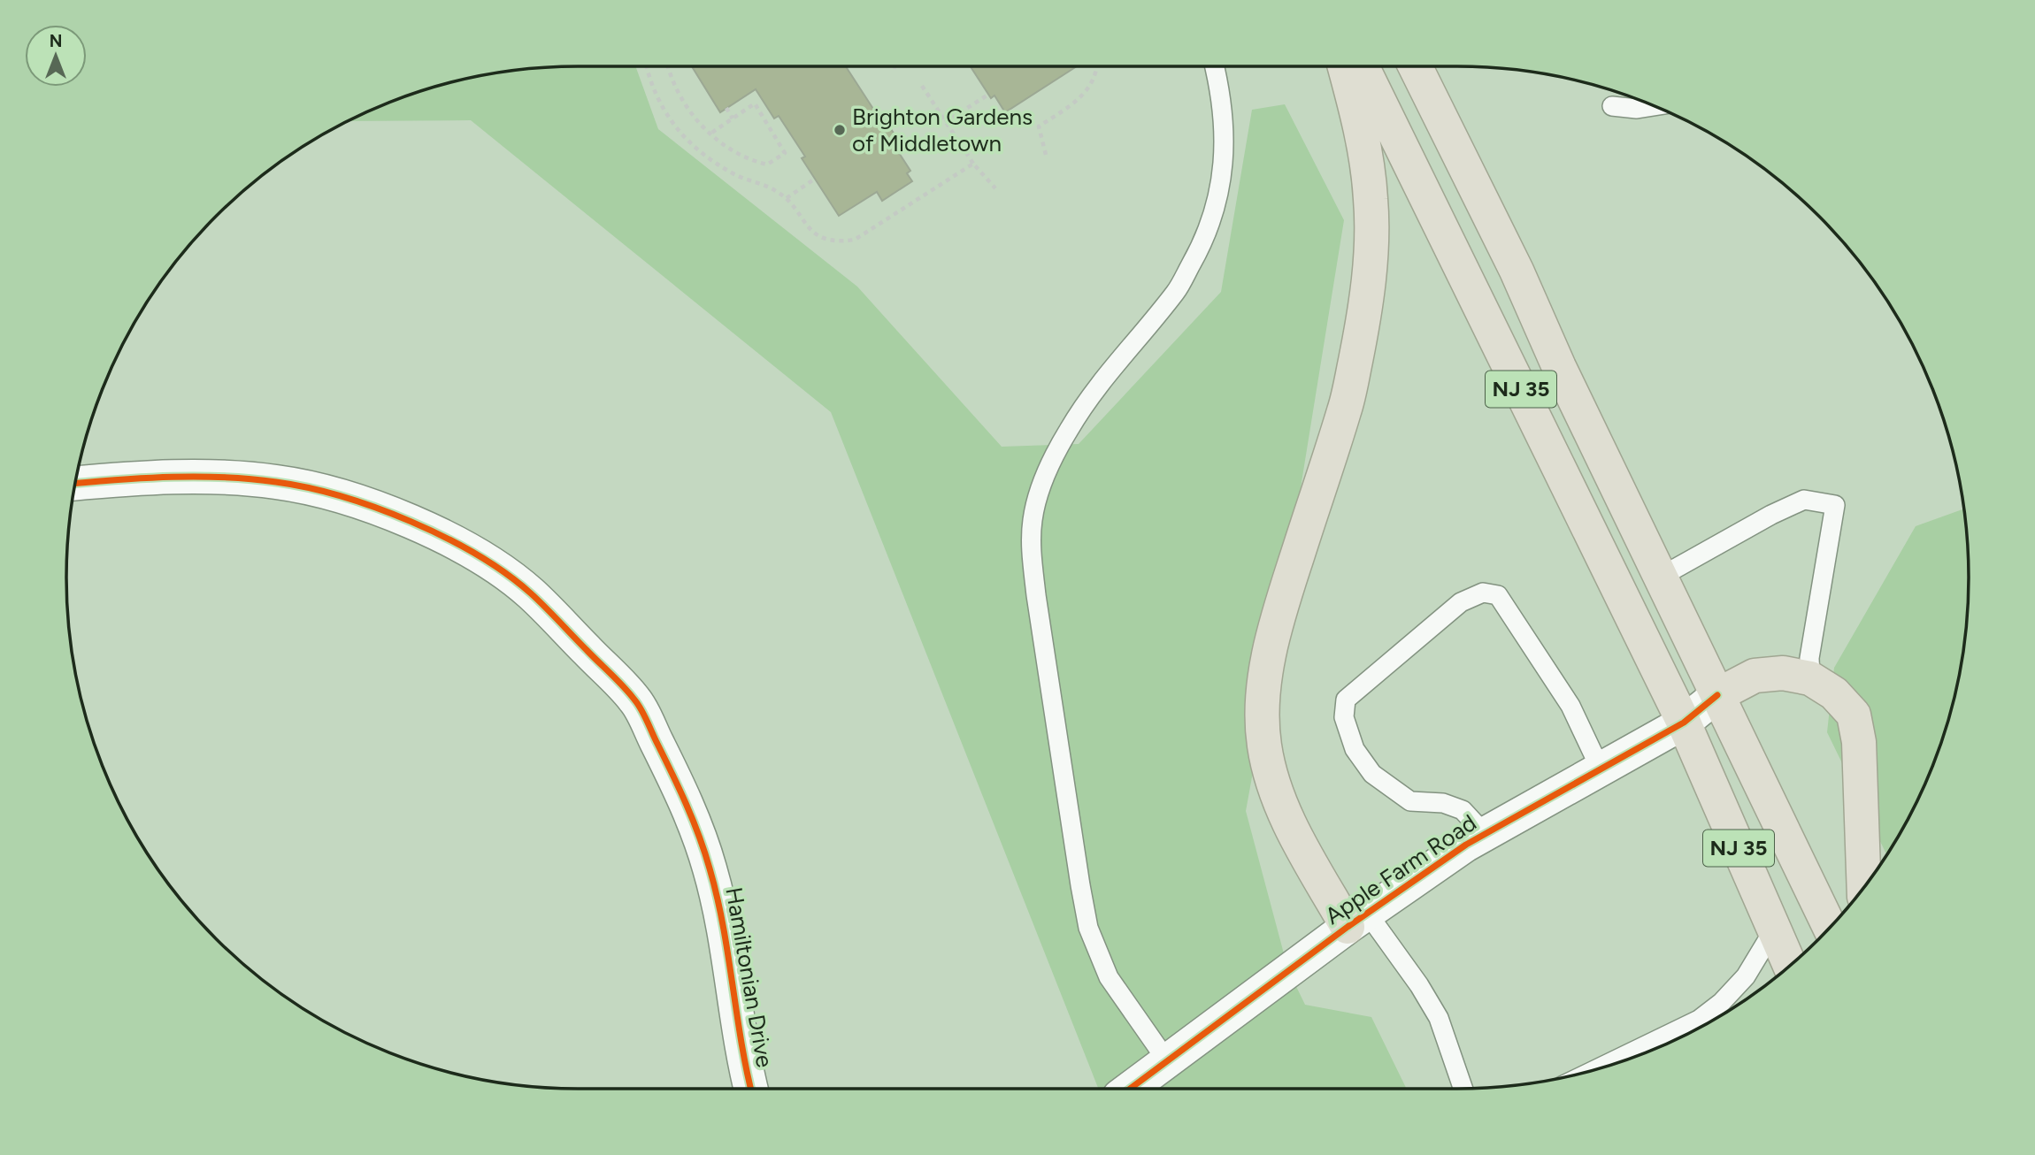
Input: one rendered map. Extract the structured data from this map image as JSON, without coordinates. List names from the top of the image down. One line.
{"streets":{"highway":["NJ 35"],"street":["Apple Farm Road","Hamiltonian Drive"]},"crossings":[["NJ 35","Apple Farm Road"]],"places":["Brighton Gardens of Middletown"],"north":"top"}
